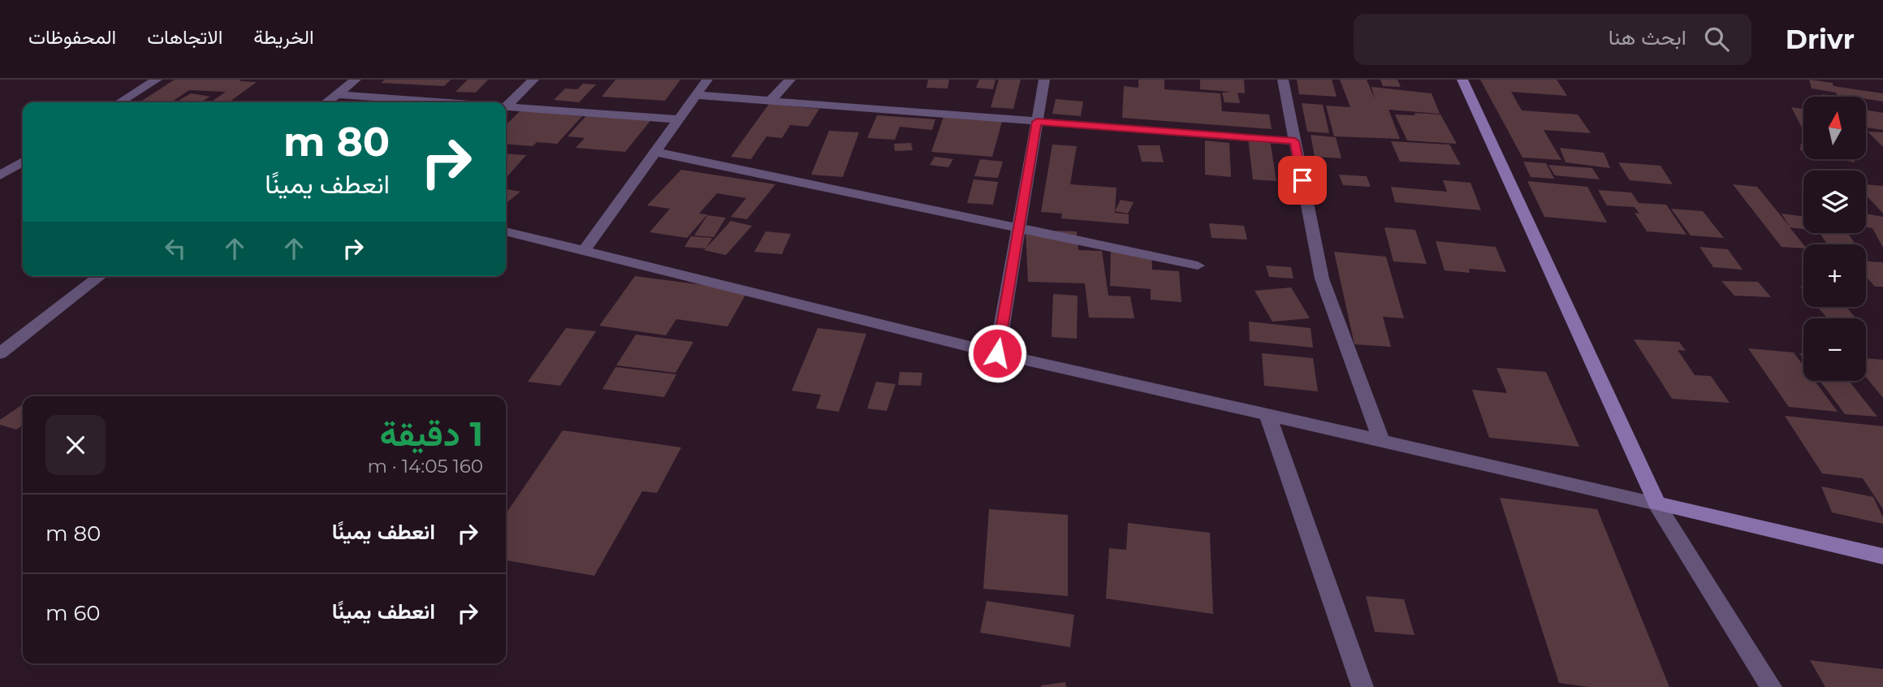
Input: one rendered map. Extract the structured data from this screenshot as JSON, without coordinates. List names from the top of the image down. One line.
{"north":"top","page":{"header":"Drivr","search":"ابحث هنا","nav":["الخريطة","الاتجاهات","المحفوظات"],"map_buttons":["+","−"],"turn":["80 m","انعطف يمينًا"],"heading":["1 دقيقة","160 m · 14:05"],"list":[{"name":"انعطف يمينًا","value":"80 m"},{"name":"انعطف يمينًا","value":"60 m"}]}}
